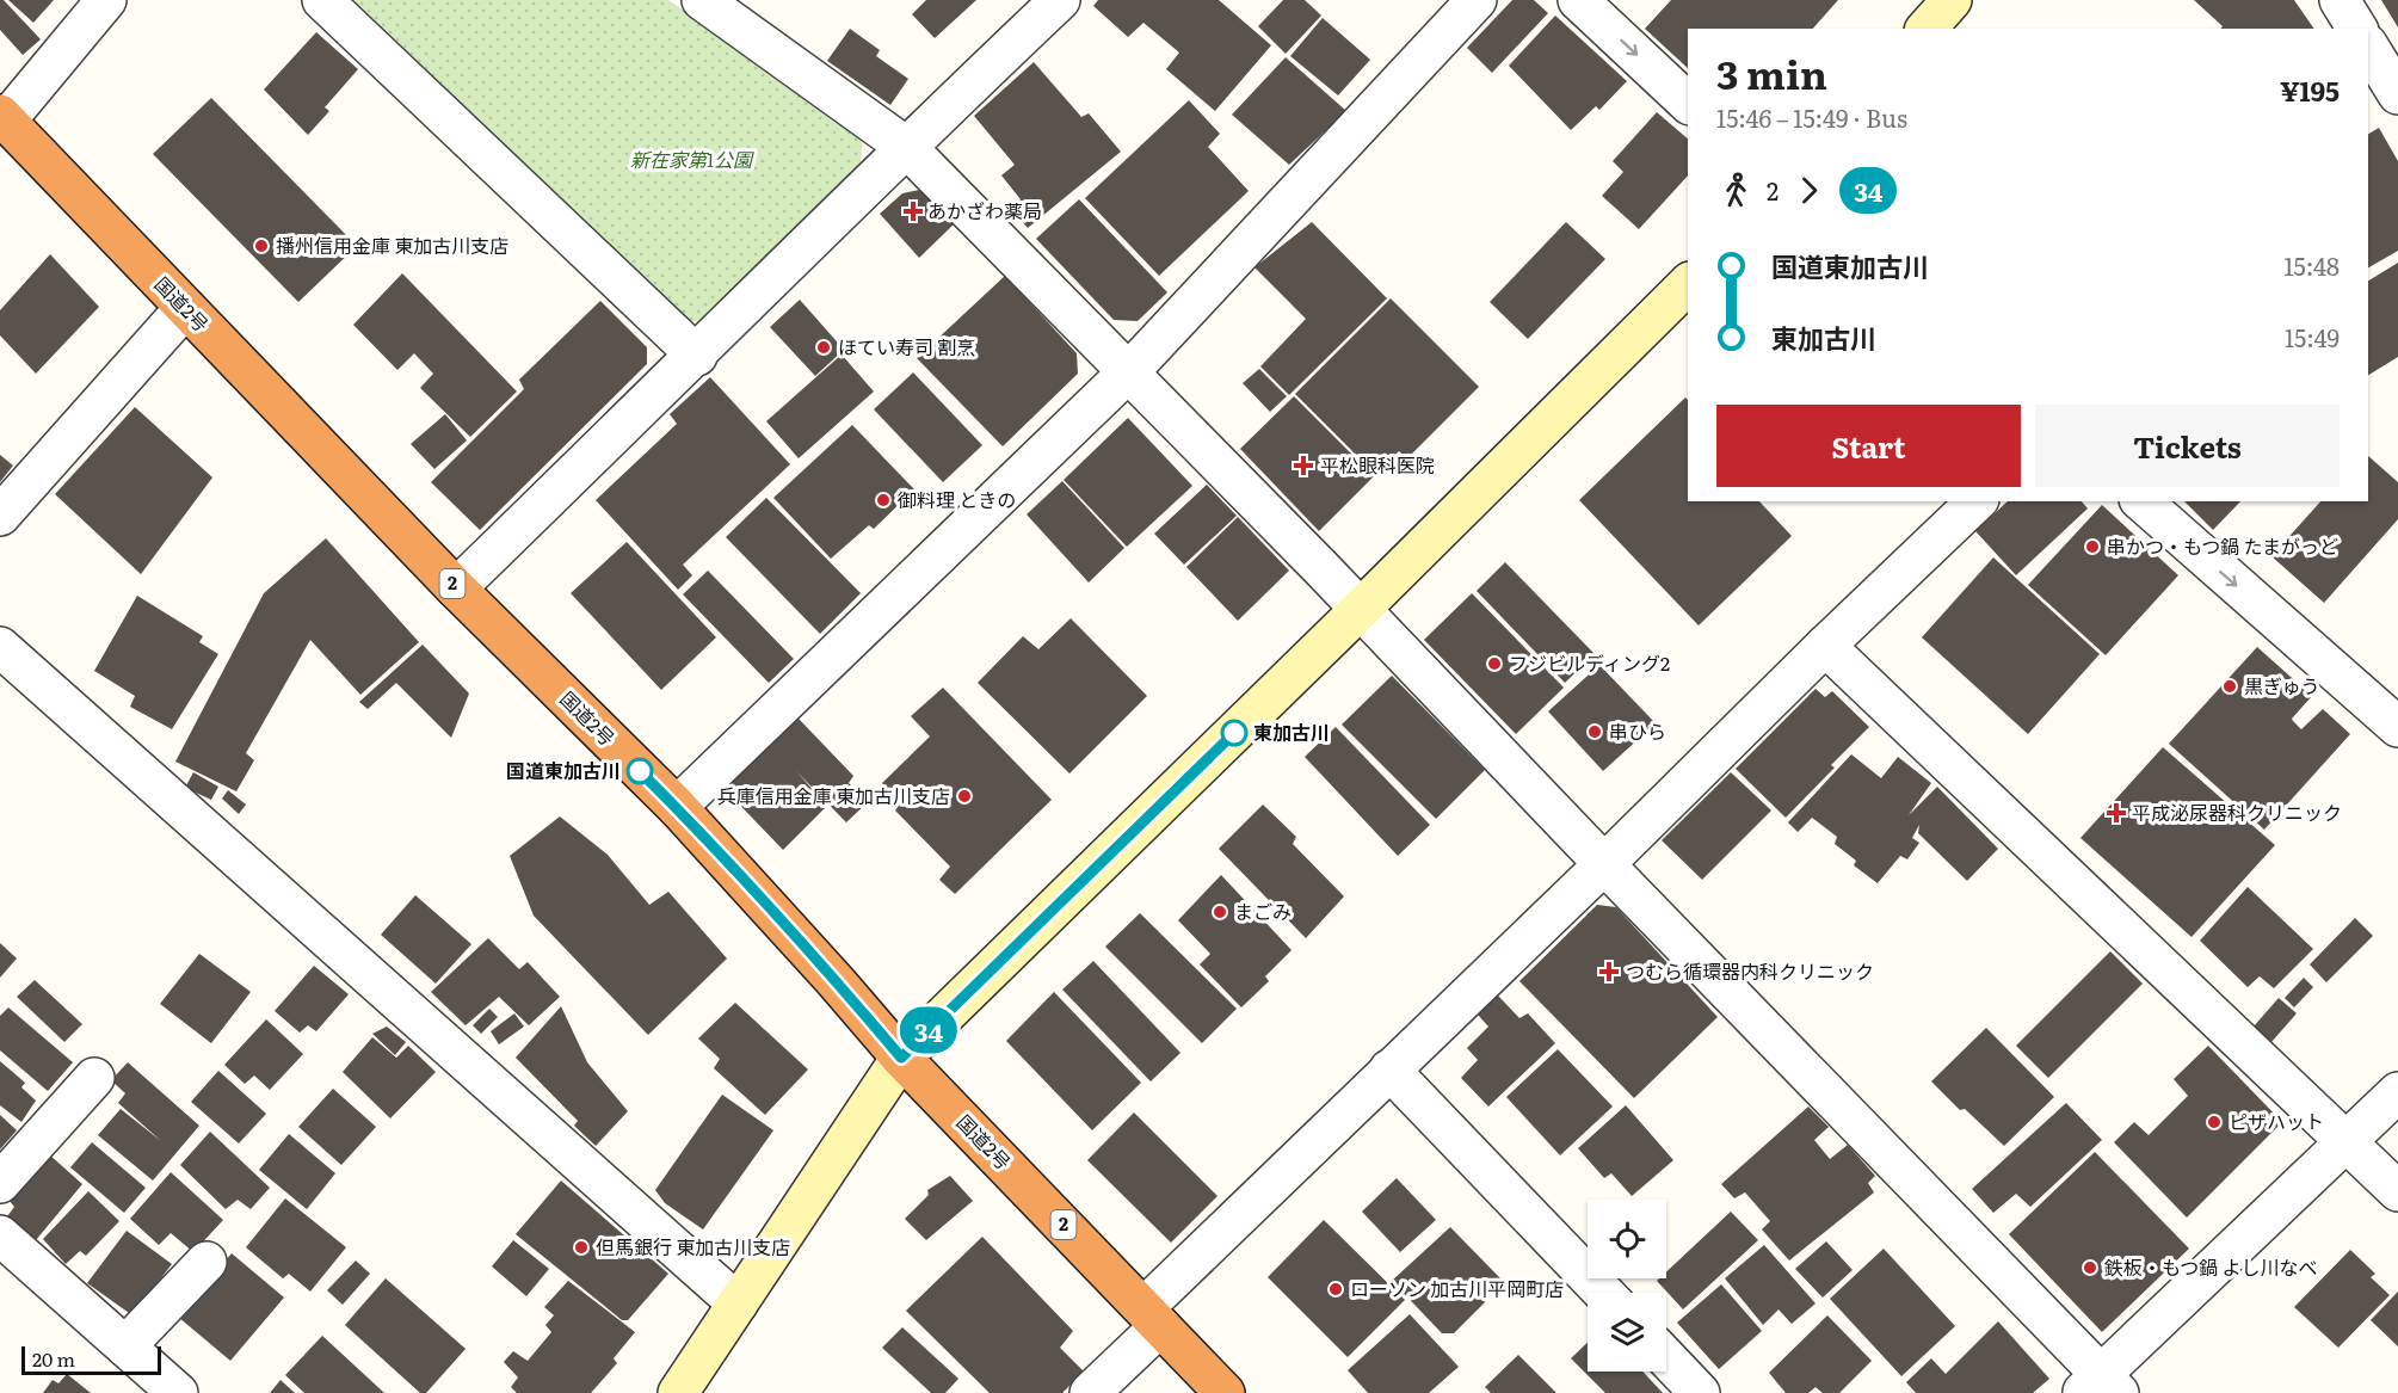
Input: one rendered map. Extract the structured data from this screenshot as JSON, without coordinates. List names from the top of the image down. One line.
{"streets":{"highway":["国道2号","2"]},"parks":["新在家第1公園"],"places":{"health":["あかざわ薬局","平松眼科医院","平成泌尿器科クリニック","つむら循環器内科クリニック"],"other":["播州信用金庫 東加古川支店","ほてい寿司 割烹","御料理 ときの","串かつ・もつ鍋 たまがっど","フジビルディング2","黒ぎゅう","串ひら","東加古川","国道東加古川","兵庫信用金庫 東加古川支店","まごみ","ピザハット","但馬銀行 東加古川支店","鉄板・もつ鍋 よし川なべ","ローソン 加古川平岡町店"]},"lines":["bus line 34"],"scale_bar":"20 m","page":{"on_map":"34","heading":["3 min","15:46 – 15:49 · Bus","¥195"],"legs":["2","34"],"list":[{"name":"国道東加古川","value":"15:48"},{"name":"東加古川","value":"15:49"}],"buttons":["Start","Tickets"],"scale":"20 m"}}
